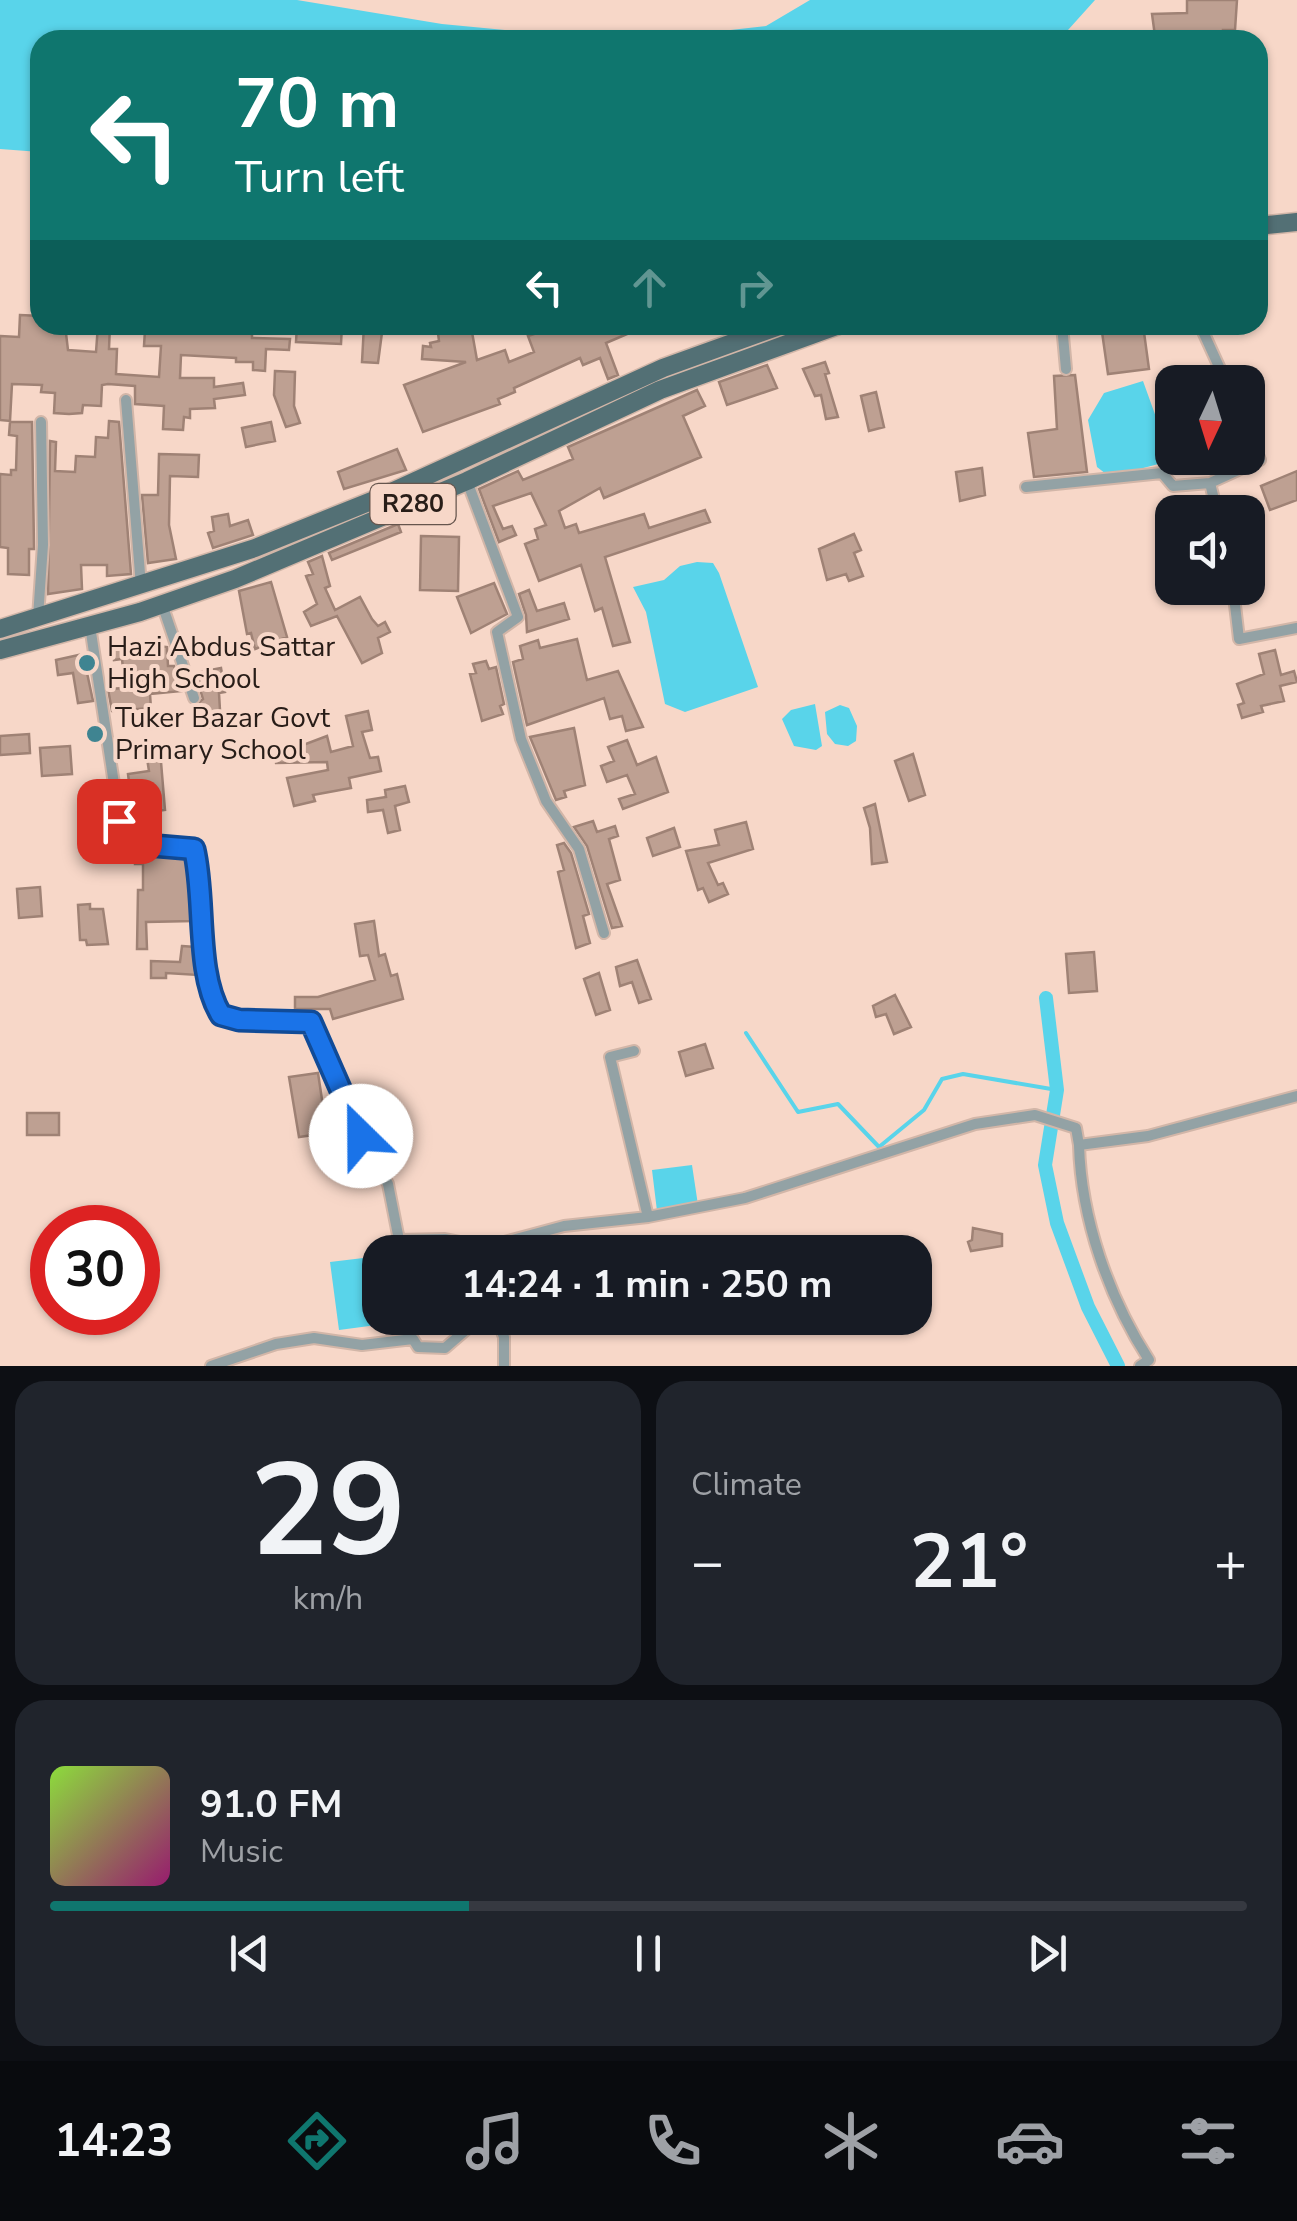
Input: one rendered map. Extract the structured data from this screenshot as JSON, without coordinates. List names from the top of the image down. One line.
{"streets":{"main road":["R280"]},"places":["Hazi Abdus Sattar High School","Tuker Bazar Govt Primary School"],"north":"bottom","page":{"turn":["70 m","Turn left"],"limit":"30","trip":"14:24 · 1 min · 250 m","tile":[["29","km/h"],"Climate"],"heat":["−","21°","+"],"song":["91.0 FM","Music"],"tabs":"14:23"}}
